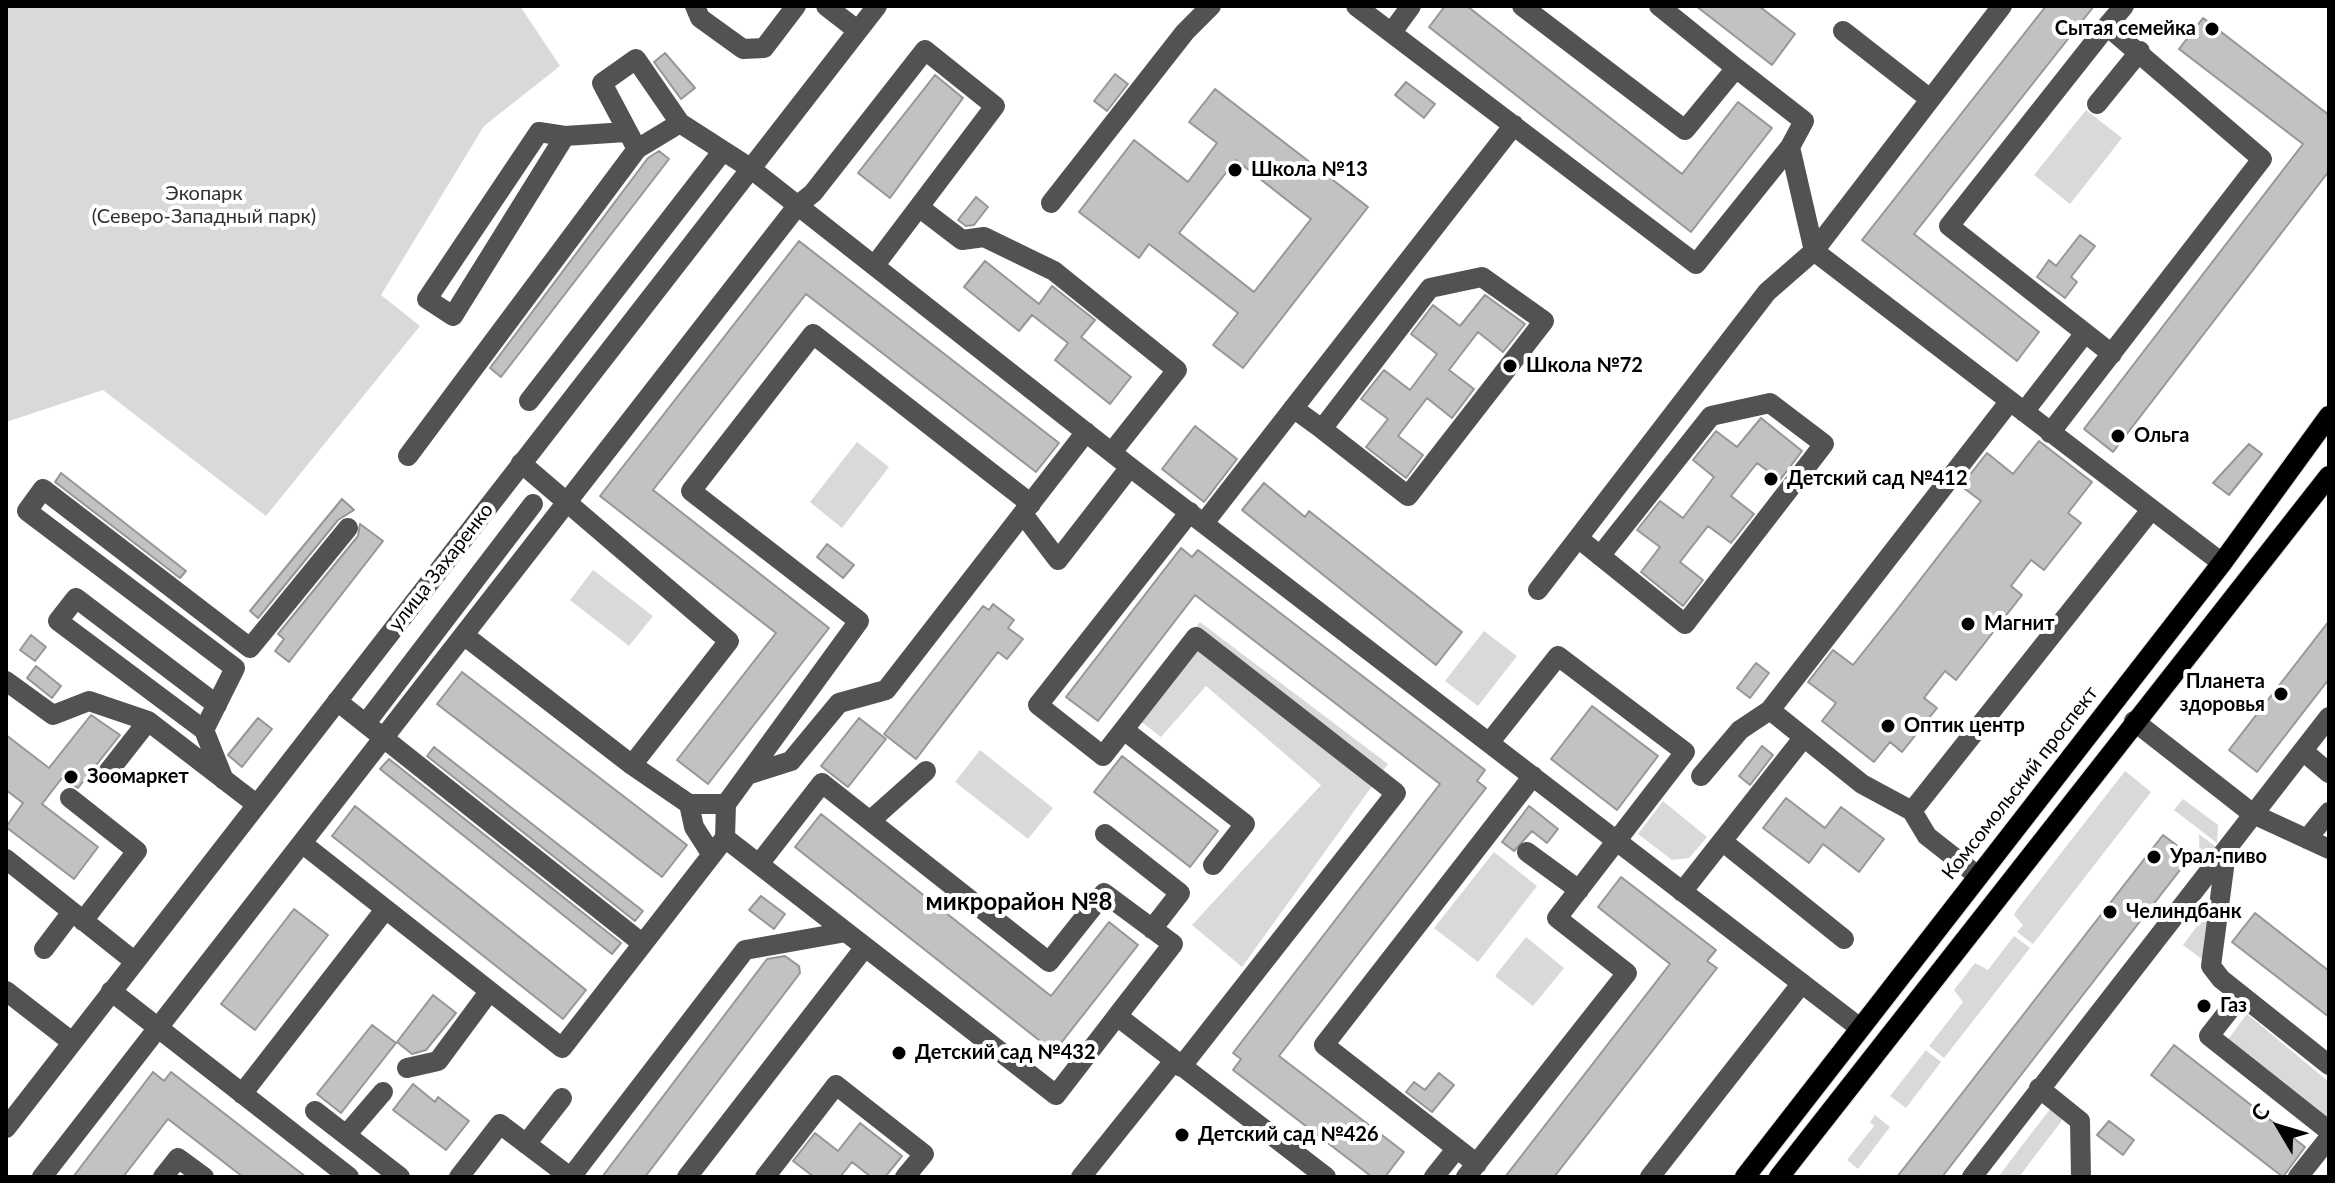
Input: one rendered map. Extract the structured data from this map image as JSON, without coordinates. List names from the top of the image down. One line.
{"streets":{"main road":["Комсомольский проспект"],"street":["улица Захаренко"]},"districts":["микрорайон №8"],"parks":["Экопарк (Северо-Западный парк)"],"places":["Сытая семейка","Школа №13","Школа №72","Ольга","Детский сад №412","Магнит","Планета здоровья","Оптик центр","Зоомаркет","Урал-пиво","Челиндбанк","Газ","Детский сад №432","Детский сад №426"],"north":"top left"}
